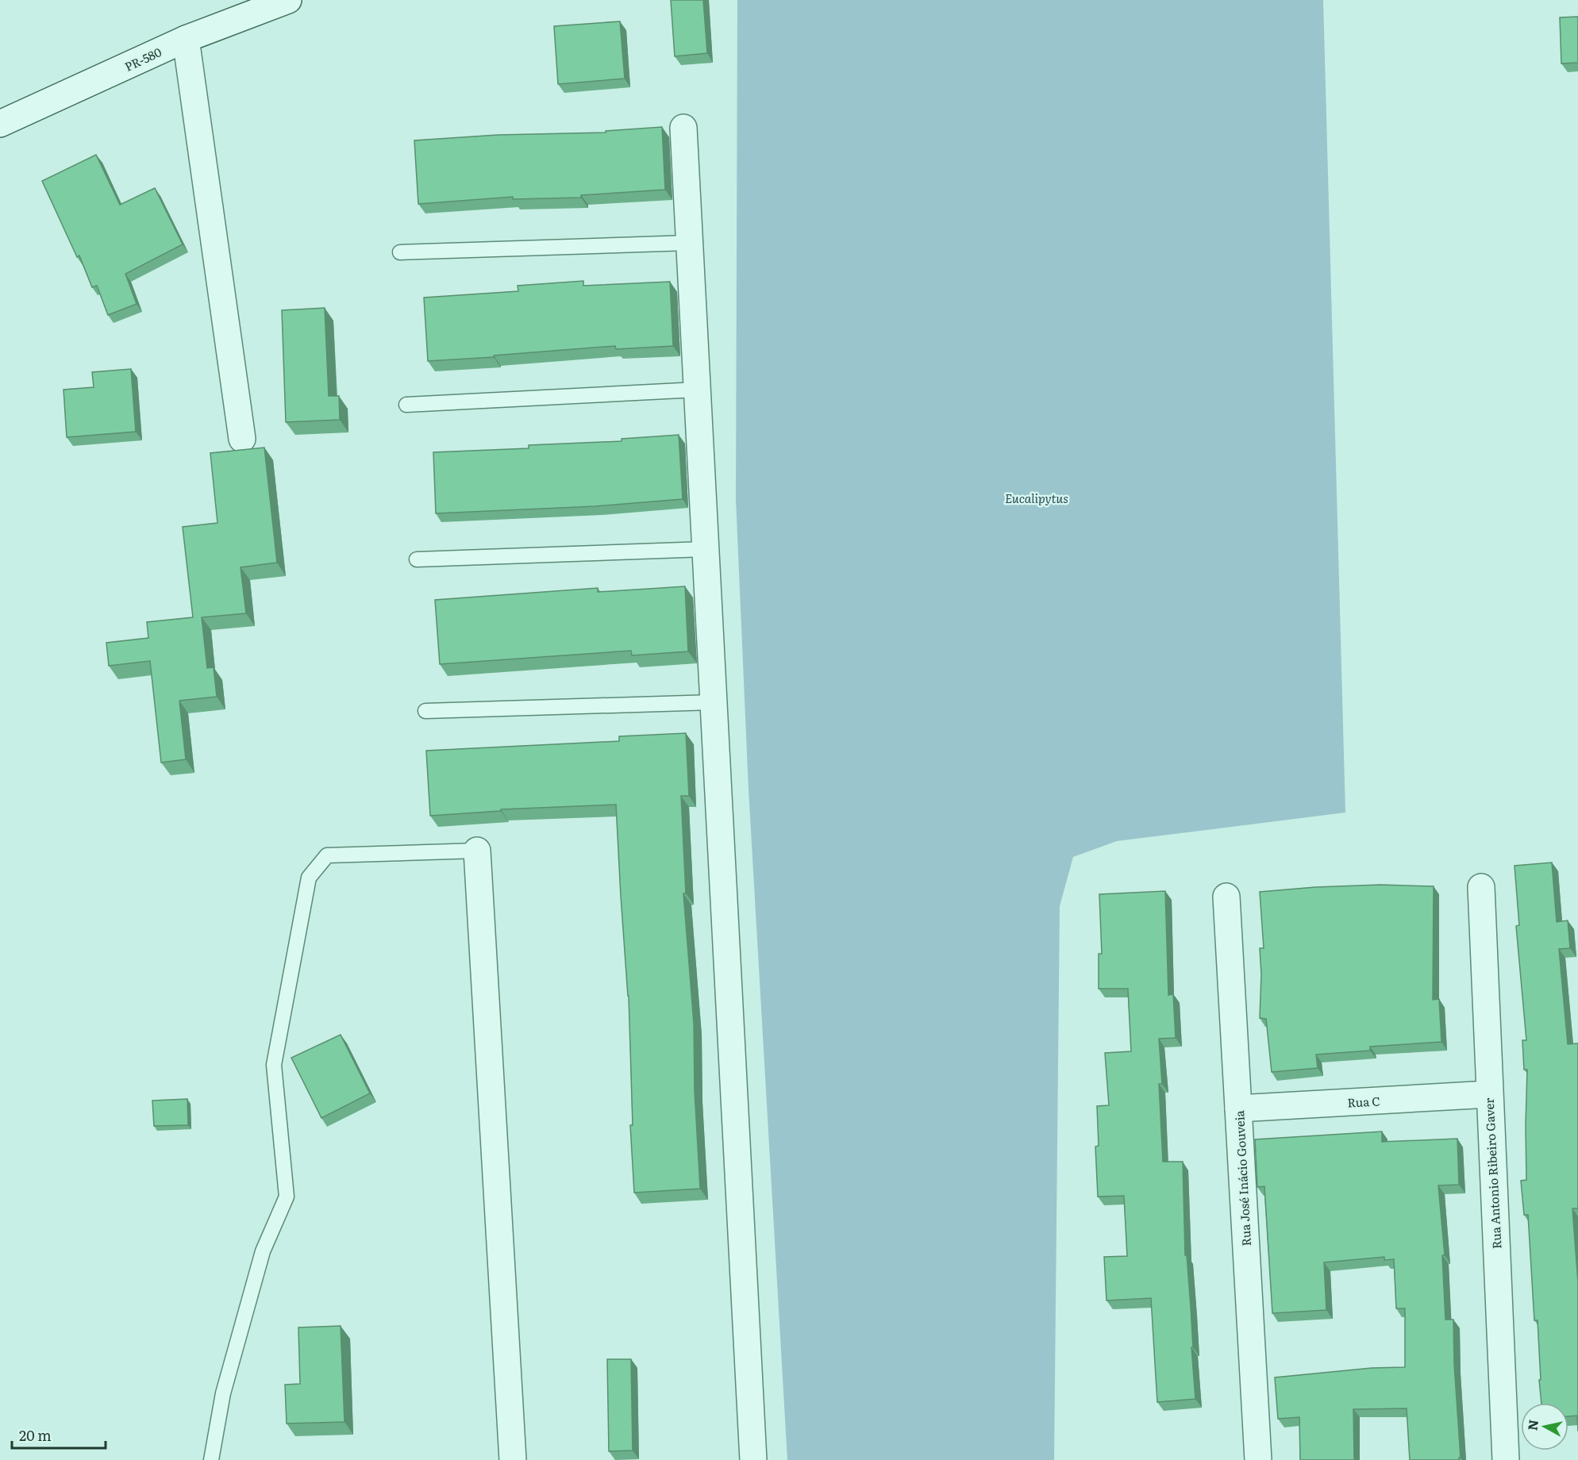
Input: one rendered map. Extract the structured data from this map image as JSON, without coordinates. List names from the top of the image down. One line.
{"streets":{"street":["PR-580","Rua C","Rua Antonio Ribeiro Gaver","Rua José Inácio Gouveia"]},"crossings":[["Rua C","Rua Antonio Ribeiro Gaver"],["Rua C","Rua José Inácio Gouveia"]],"parks":["Eucalipytus"],"scale_bar":"20 m","north":"left"}
